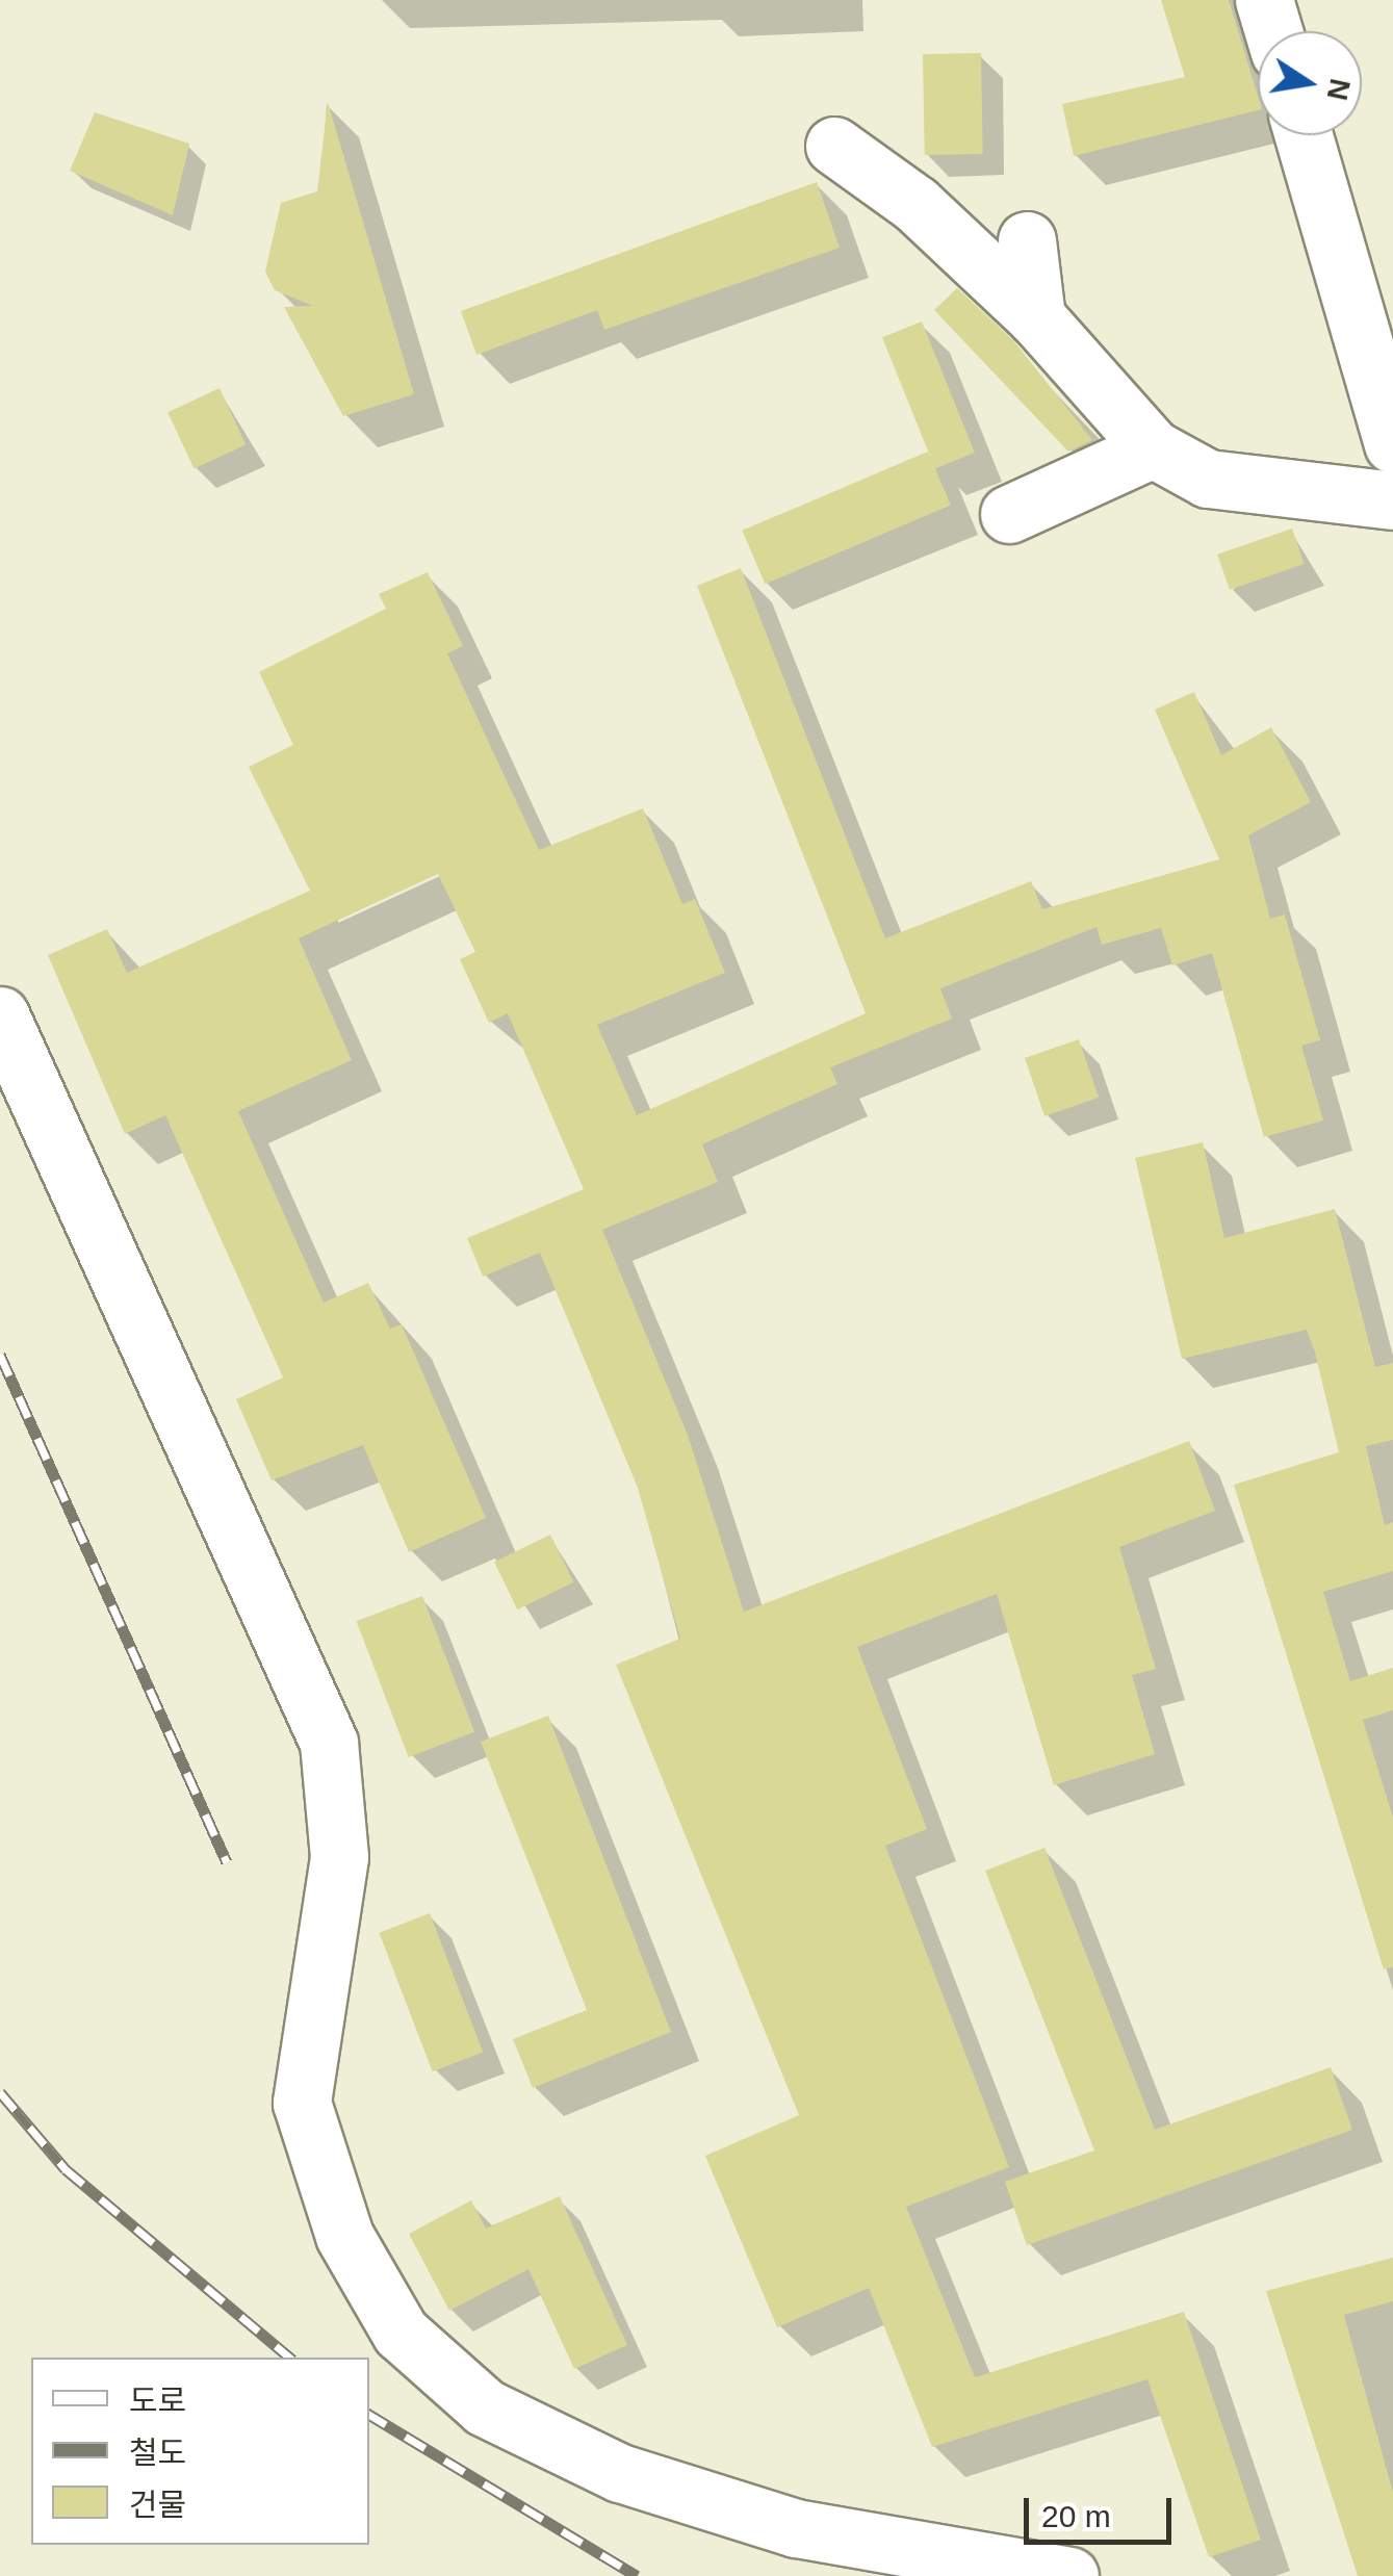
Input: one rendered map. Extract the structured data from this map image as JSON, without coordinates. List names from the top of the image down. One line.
{"legend":["도로","철도","건물"],"scale_bar":"20 m","north":"right"}
